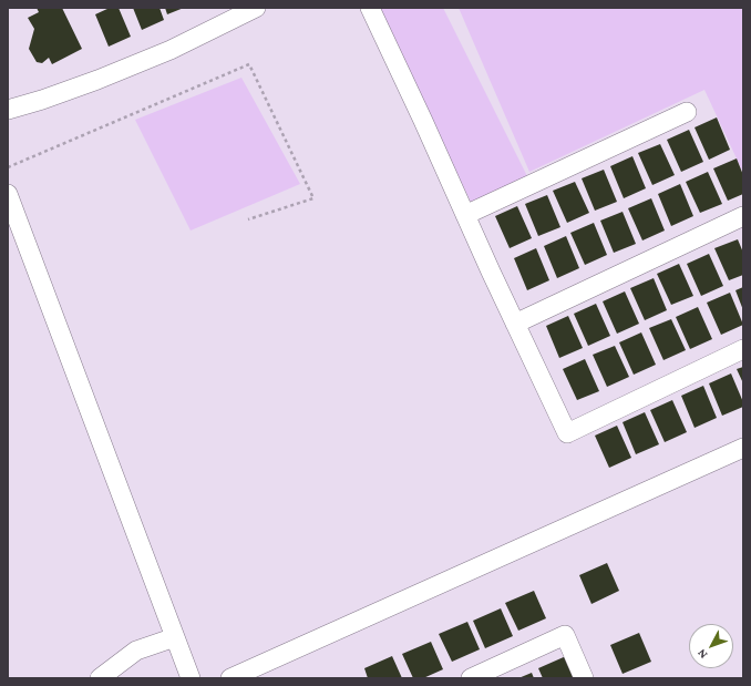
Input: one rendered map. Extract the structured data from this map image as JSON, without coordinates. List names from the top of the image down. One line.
{"north":"bottom left"}
